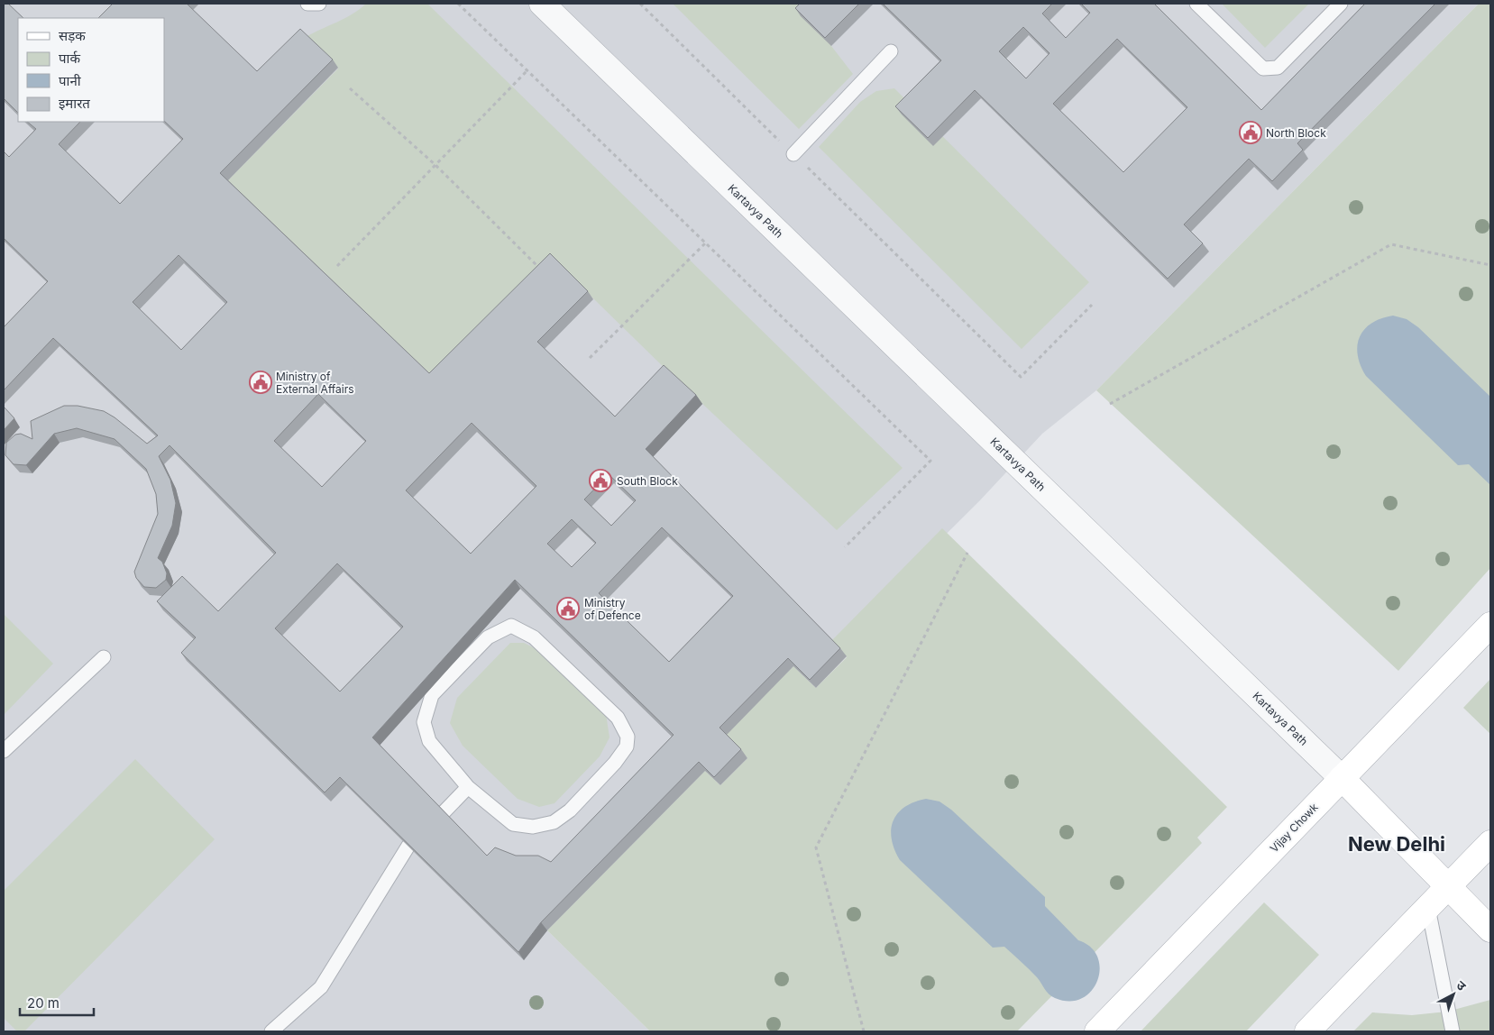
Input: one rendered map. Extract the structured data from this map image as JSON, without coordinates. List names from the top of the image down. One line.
{"streets":{"main road":["Kartavya Path","Vijay Chowk"]},"crossings":[["Kartavya Path","Vijay Chowk"]],"districts":["New Delhi"],"places":{"public building":["North Block","Ministry of External Affairs","South Block","Ministry of Defence"]},"legend":["सड़क","पार्क","पानी","इमारत"],"scale_bar":"20 m","north":"top right"}
